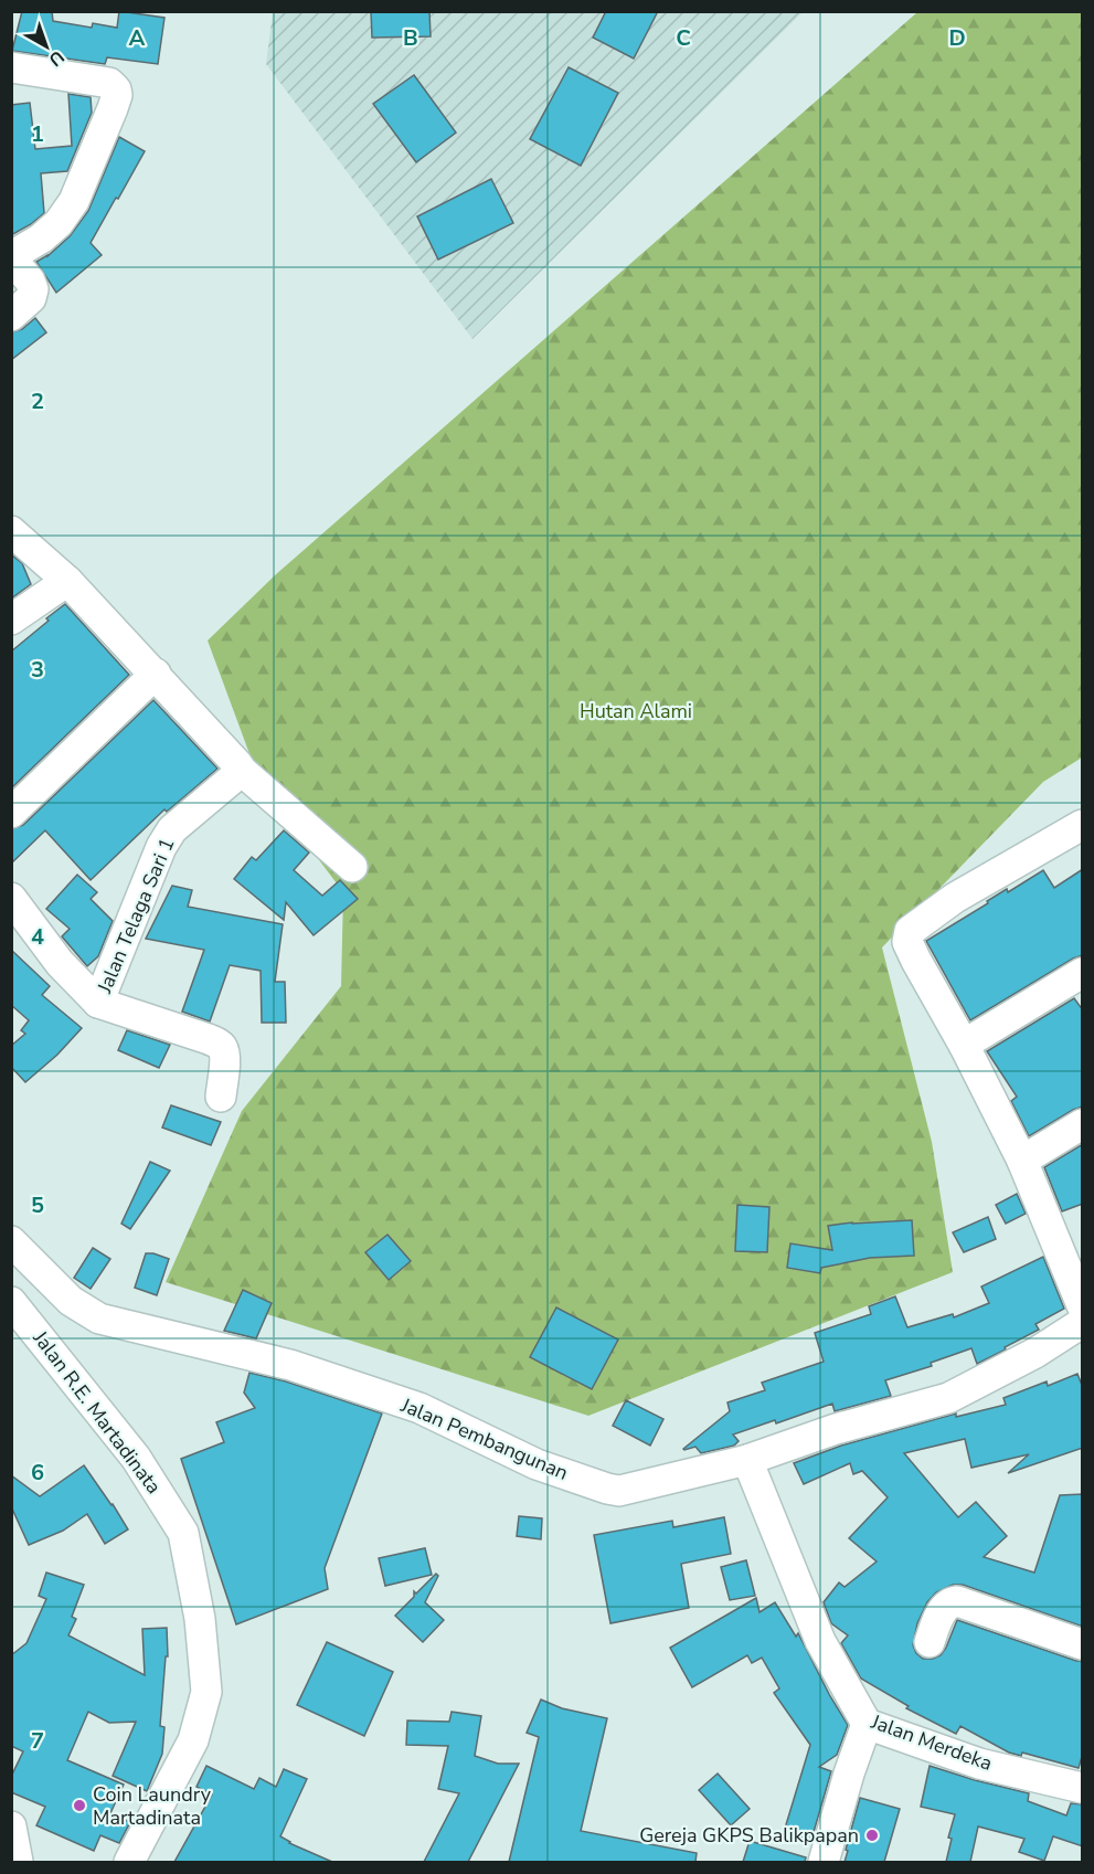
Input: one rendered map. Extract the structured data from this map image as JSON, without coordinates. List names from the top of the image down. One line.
{"streets":{"street":["Jalan Telaga Sari 1","Jalan R.E. Martadinata","Jalan Pembangunan","Jalan Merdeka"]},"crossings":[["Jalan Pembangunan","Jalan Merdeka"]],"parks":["Hutan Alami"],"places":["Coin Laundry Martadinata","Gereja GKPS Balikpapan"],"north":"bottom right","grid":{"columns":["A","B","C","D"],"rows":["1","2","3","4","5","6","7"]}}
